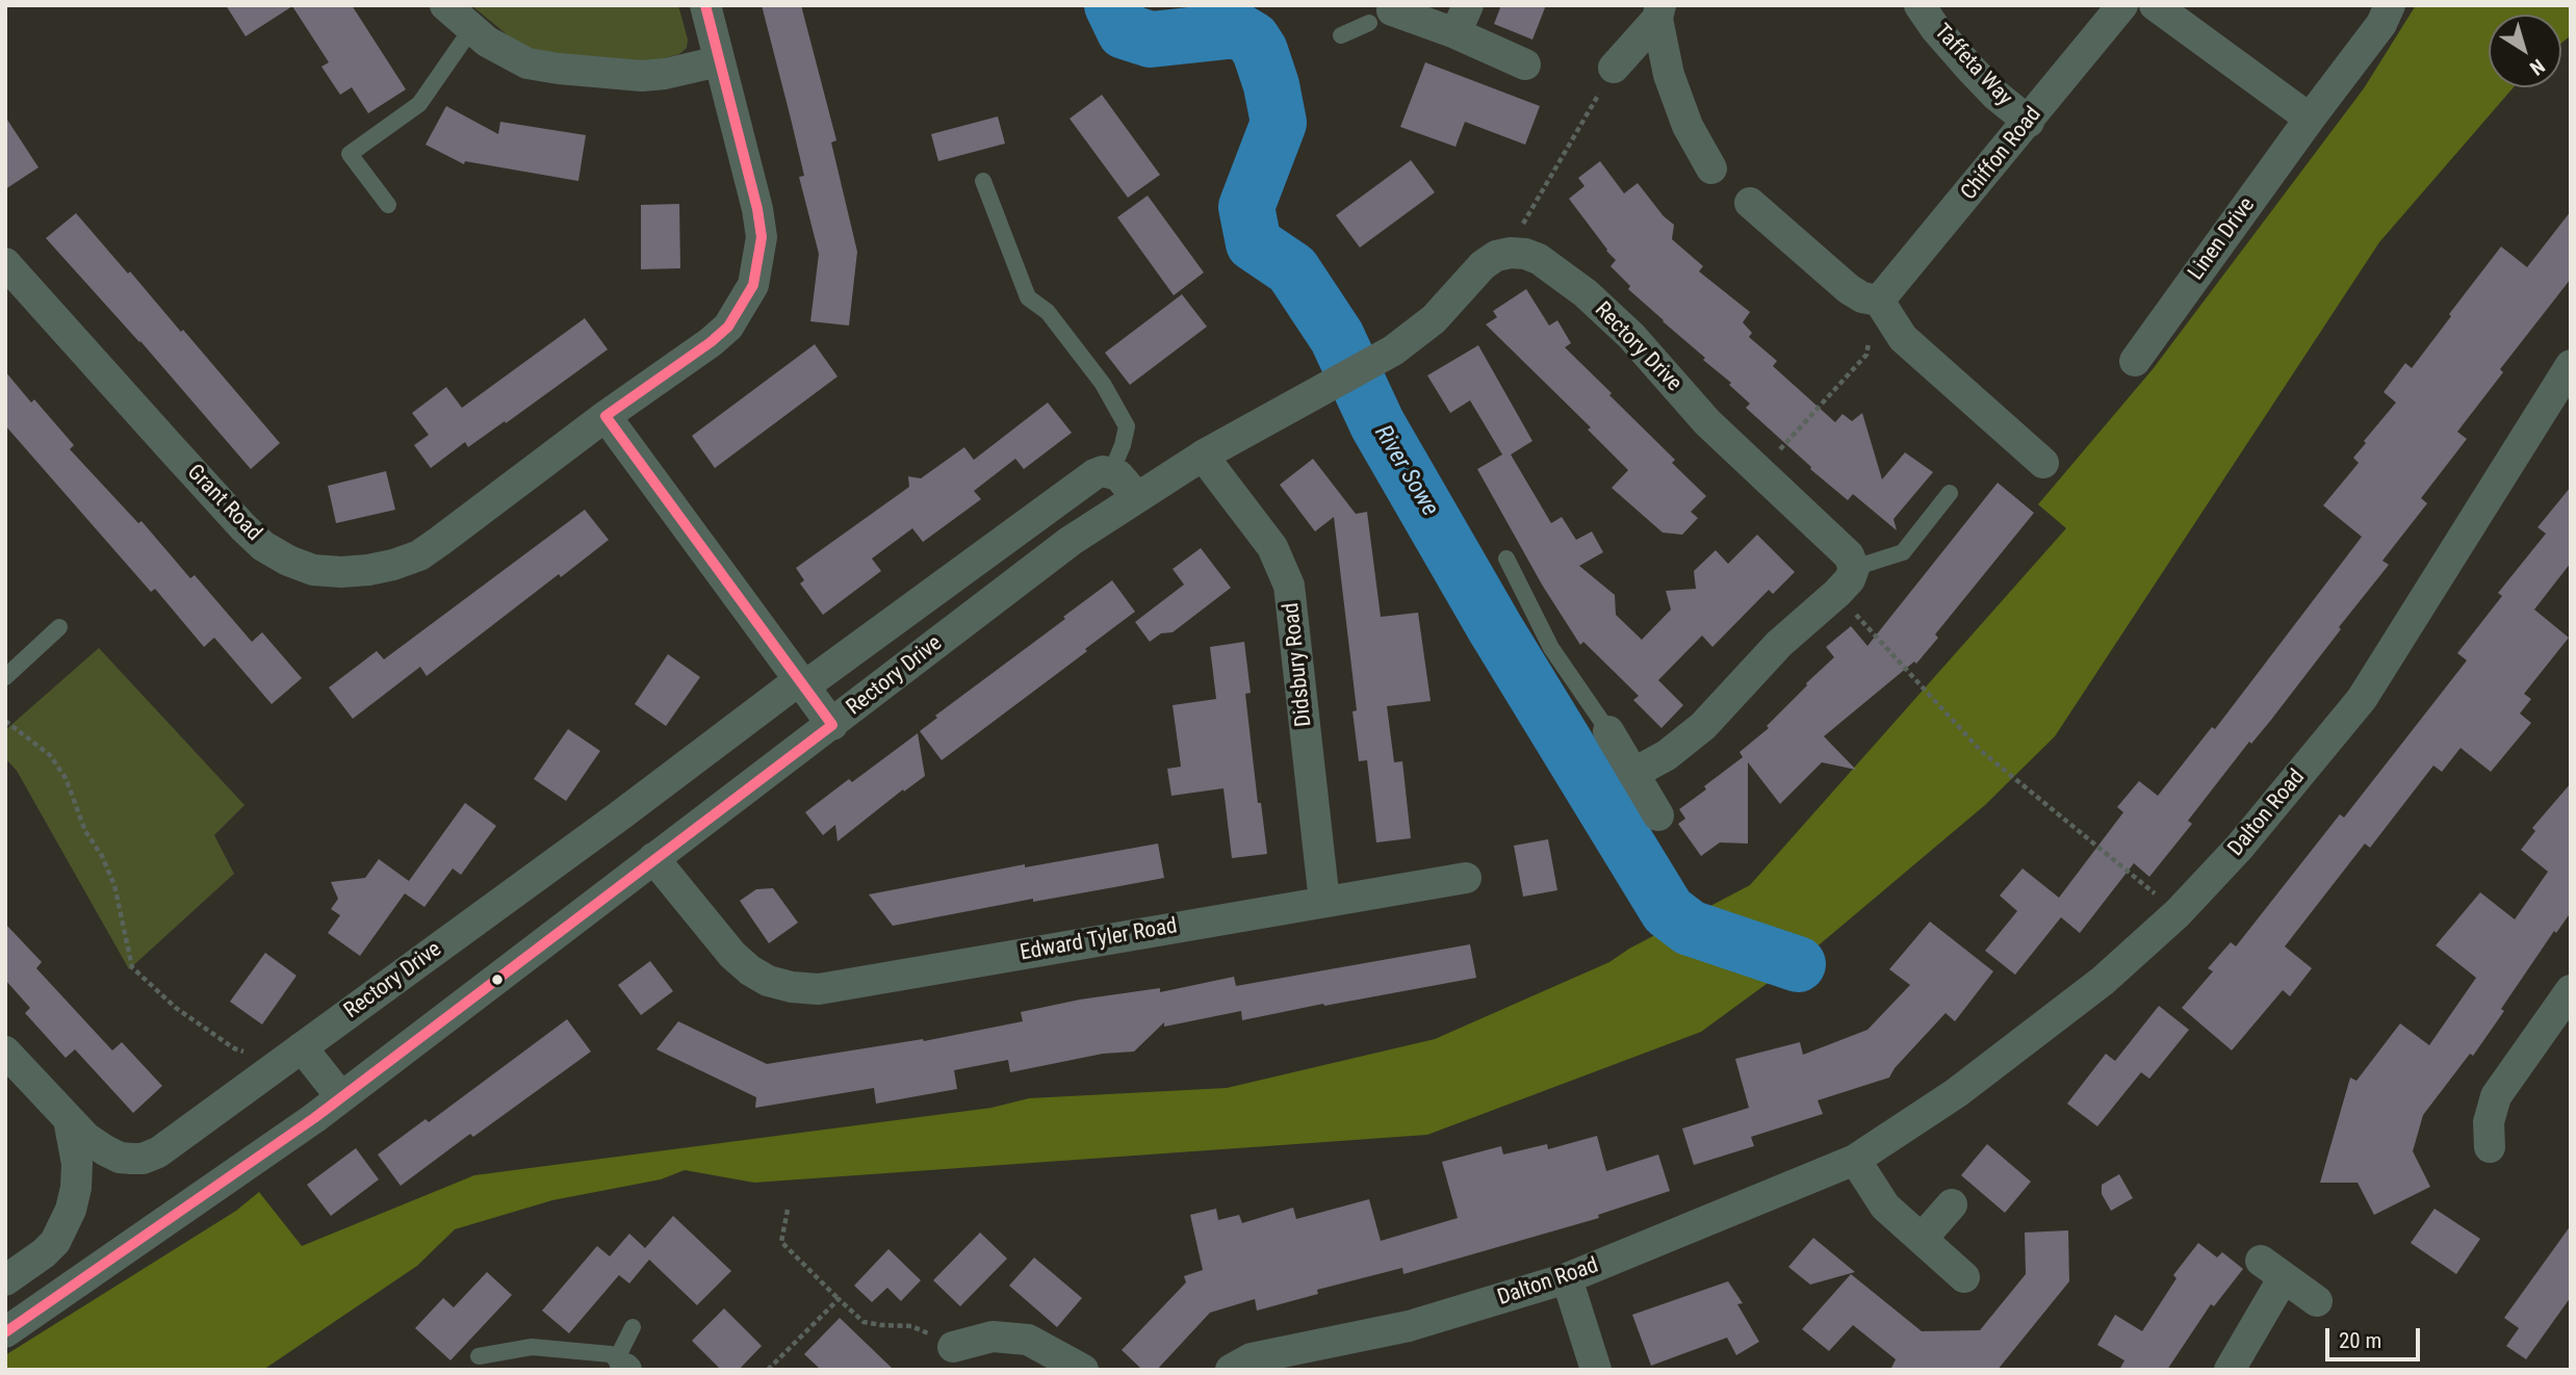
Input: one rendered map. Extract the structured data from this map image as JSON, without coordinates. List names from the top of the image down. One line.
{"streets":{"street":["Taffeta Way","Chiffon Road","Linen Drive","Rectory Drive","Grant Road","Didsbury Road","Dalton Road","Edward Tyler Road"]},"crossings":[["Taffeta Way","Chiffon Road"],["Rectory Drive","Didsbury Road"],["Rectory Drive","Edward Tyler Road"],["Didsbury Road","Edward Tyler Road"]],"water":["River Sowe"],"scale_bar":"20 m","north":"bottom right"}
